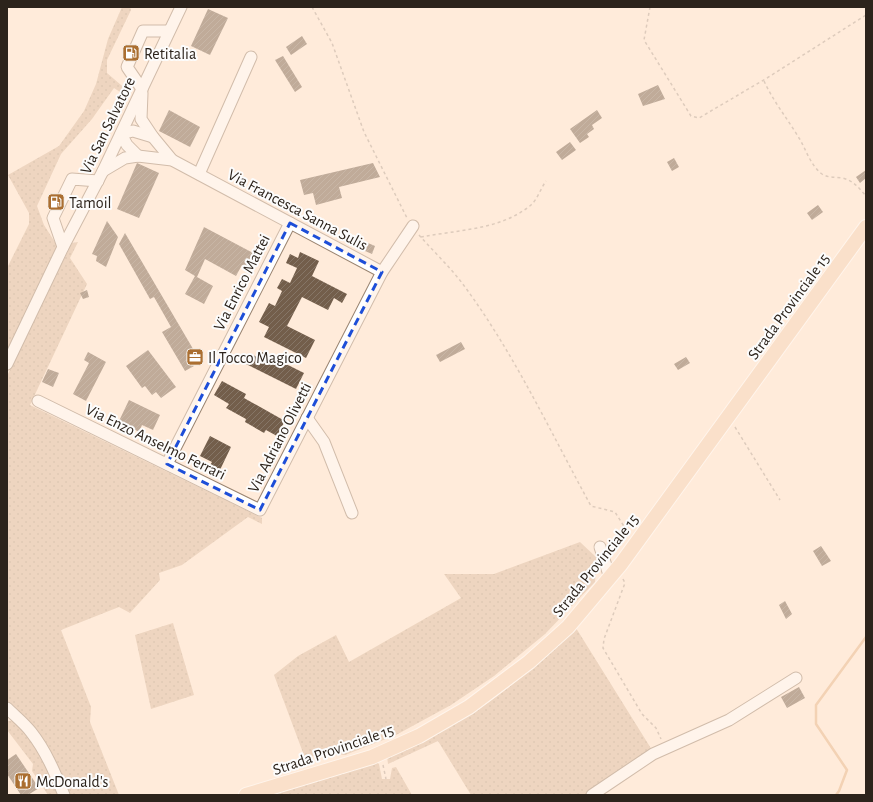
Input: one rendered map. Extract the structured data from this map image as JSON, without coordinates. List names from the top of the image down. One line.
{"streets":{"main road":["Strada Provinciale 15"],"street":["Via San Salvatore","Via Francesca Sanna Sulis","Via Enrico Mattei","Via Adriano Olivetti","Via Enzo Anselmo Ferrari"]},"crossings":[["Via San Salvatore","Via Francesca Sanna Sulis"],["Via Francesca Sanna Sulis","Via Enrico Mattei"],["Via Francesca Sanna Sulis","Via Adriano Olivetti"],["Via Enrico Mattei","Via Enzo Anselmo Ferrari"],["Via Adriano Olivetti","Via Enzo Anselmo Ferrari"]],"places":{"fuel station":["Retitalia","Tamoil"],"office":["Il Tocco Magico"],"restaurant":["McDonald's"]}}
